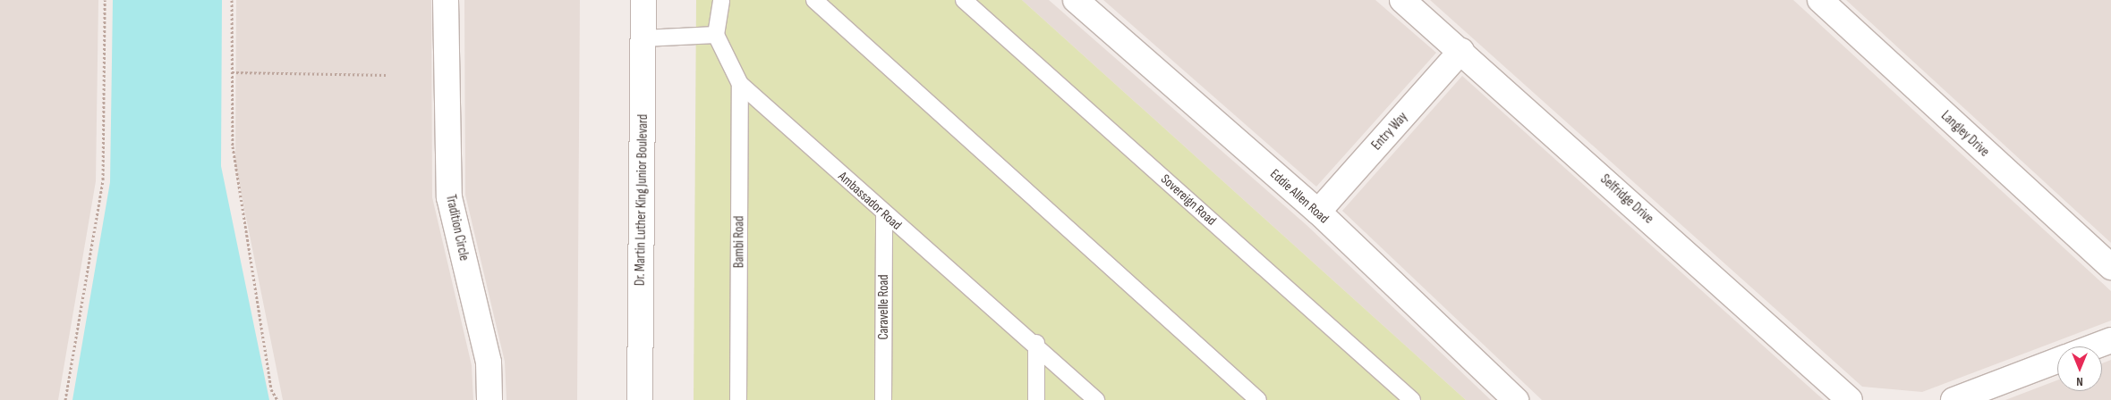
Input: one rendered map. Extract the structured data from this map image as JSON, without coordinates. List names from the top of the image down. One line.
{"streets":{"street":["Entry Way","Langley Drive","Eddie Allen Road","Selfridge Drive","Dr. Martin Luther King Junior Boulevard","Tradition Circle"],"lane":["Sovereign Road","Ambassador Road","Bambi Road","Caravelle Road"]},"crossings":[["Entry Way","Eddie Allen Road"],["Entry Way","Selfridge Drive"],["Ambassador Road","Bambi Road"],["Ambassador Road","Caravelle Road"]],"north":"bottom"}
